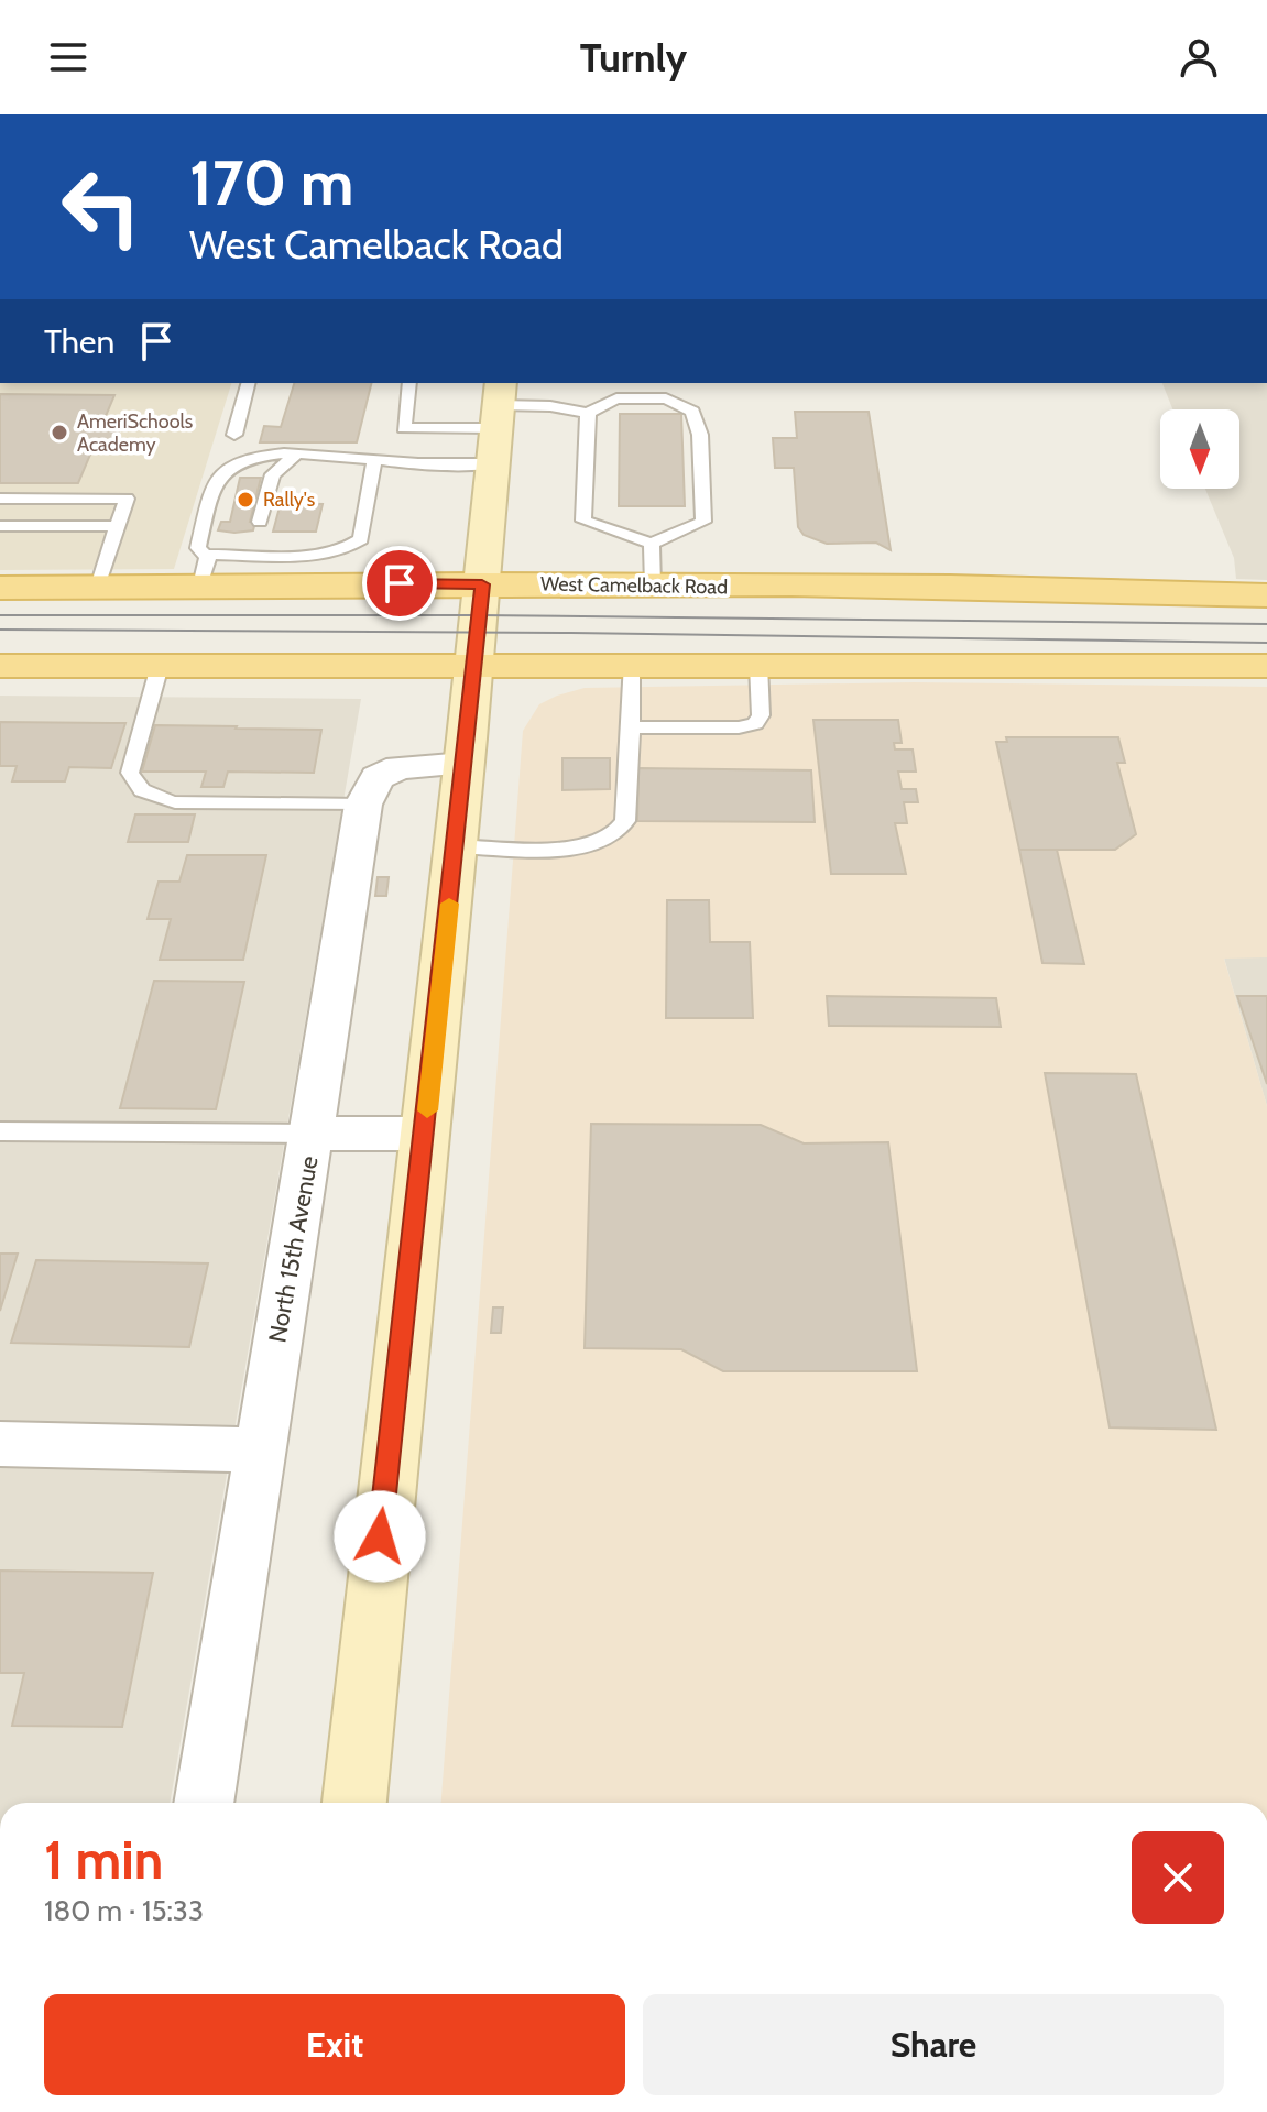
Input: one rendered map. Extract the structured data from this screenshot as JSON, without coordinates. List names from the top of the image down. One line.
{"streets":{"main road":["West Camelback Road"],"street":["North 15th Avenue"]},"places":["AmeriSchools Academy","Rally's"],"north":"bottom","page":{"header":"Turnly","turn":["170 m","West Camelback Road"],"then":"Then","heading":["1 min","180 m · 15:33"],"buttons":["Exit","Share"]}}
